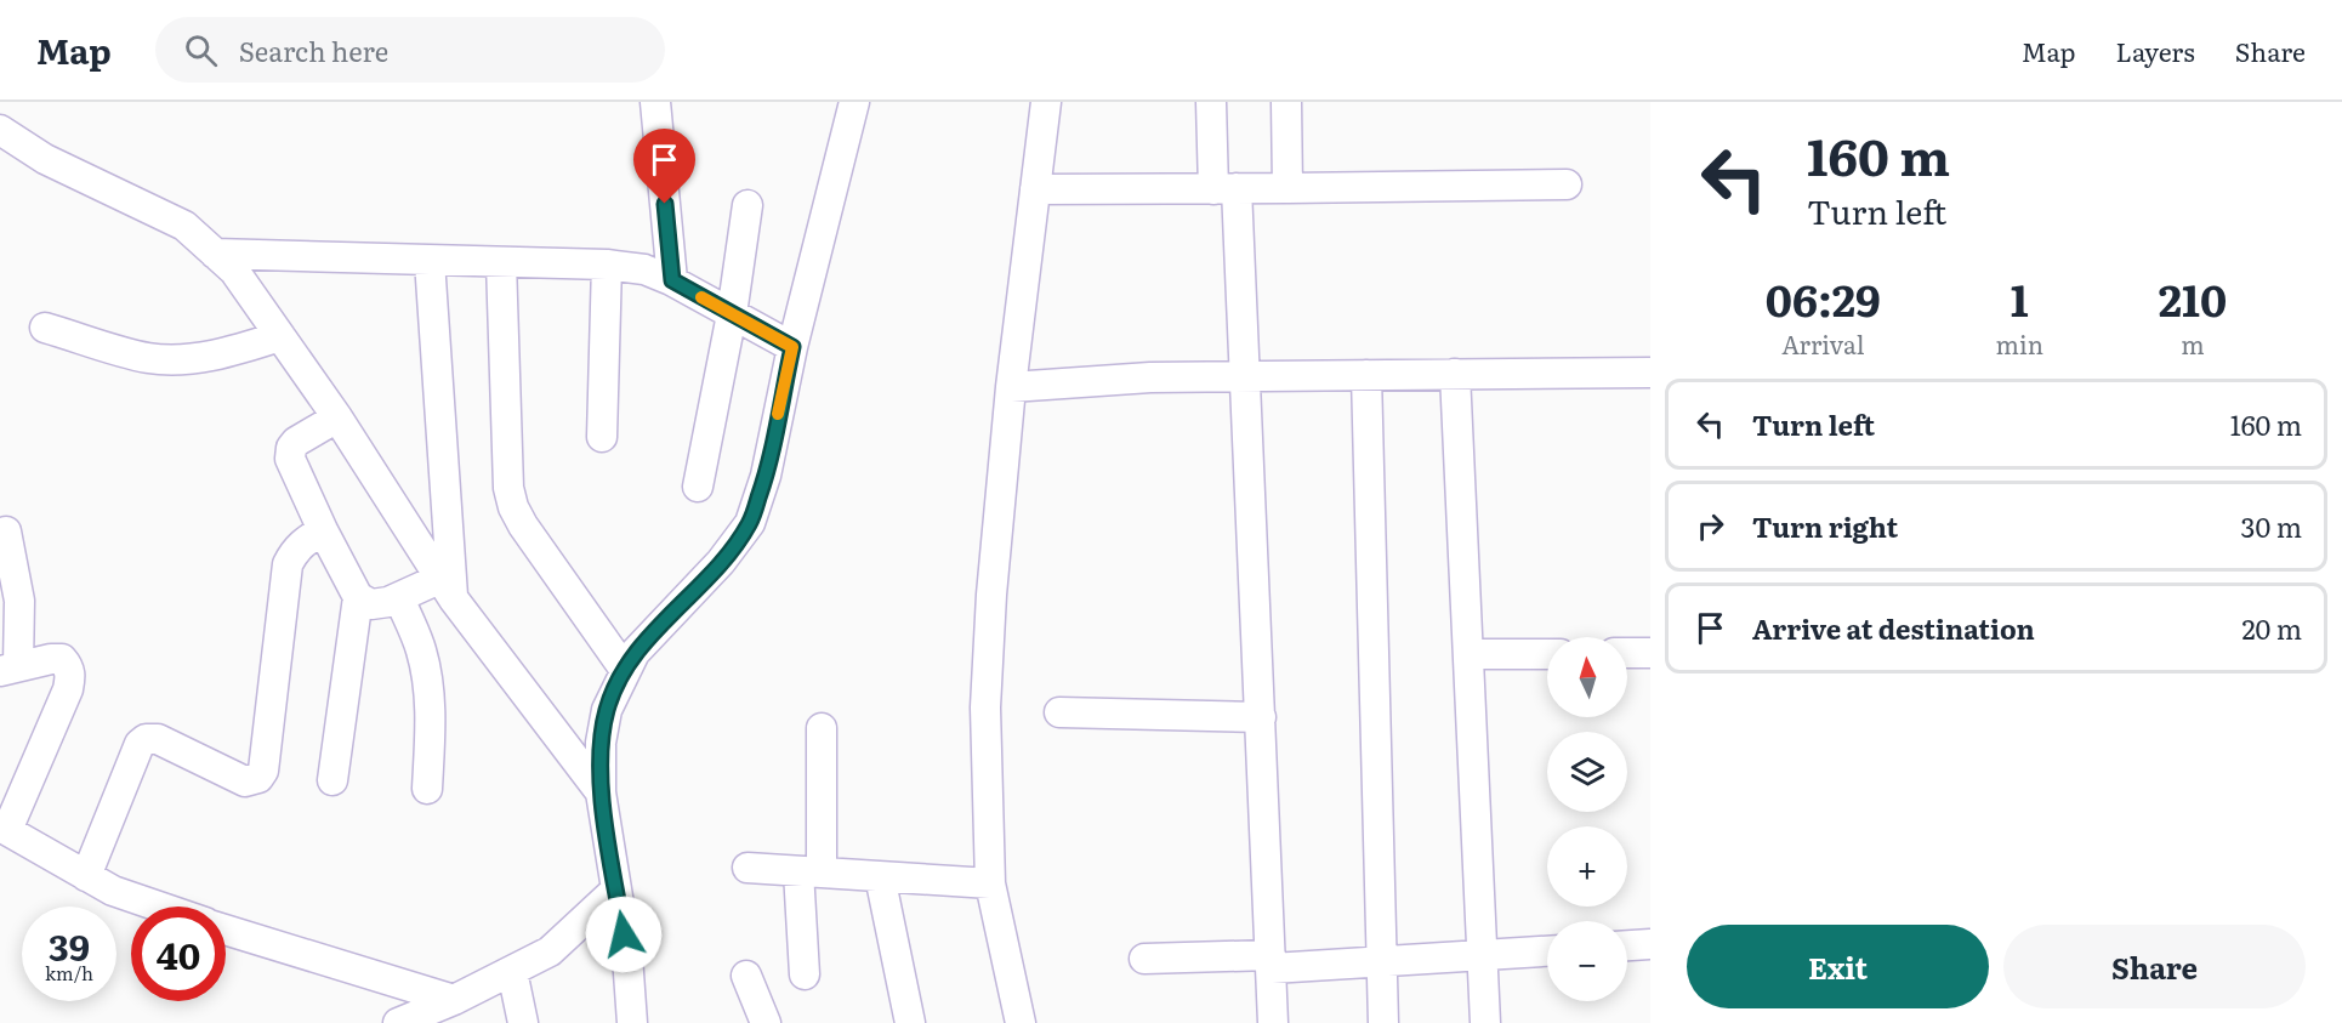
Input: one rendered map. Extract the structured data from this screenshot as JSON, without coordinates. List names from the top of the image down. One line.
{"north":"top","page":{"header":"Map","search":"Search here","nav":["Map","Layers","Share"],"turn":["160 m","Turn left"],"eta":["06:29","Arrival","1","min","210","m"],"list":[{"name":"Turn left","value":"160 m"},{"name":"Turn right","value":"30 m"},{"name":"Arrive at destination","value":"20 m"}],"map_buttons":["+","−"],"speed":"39 km/h","limit":"40","buttons":["Exit","Share"]}}
